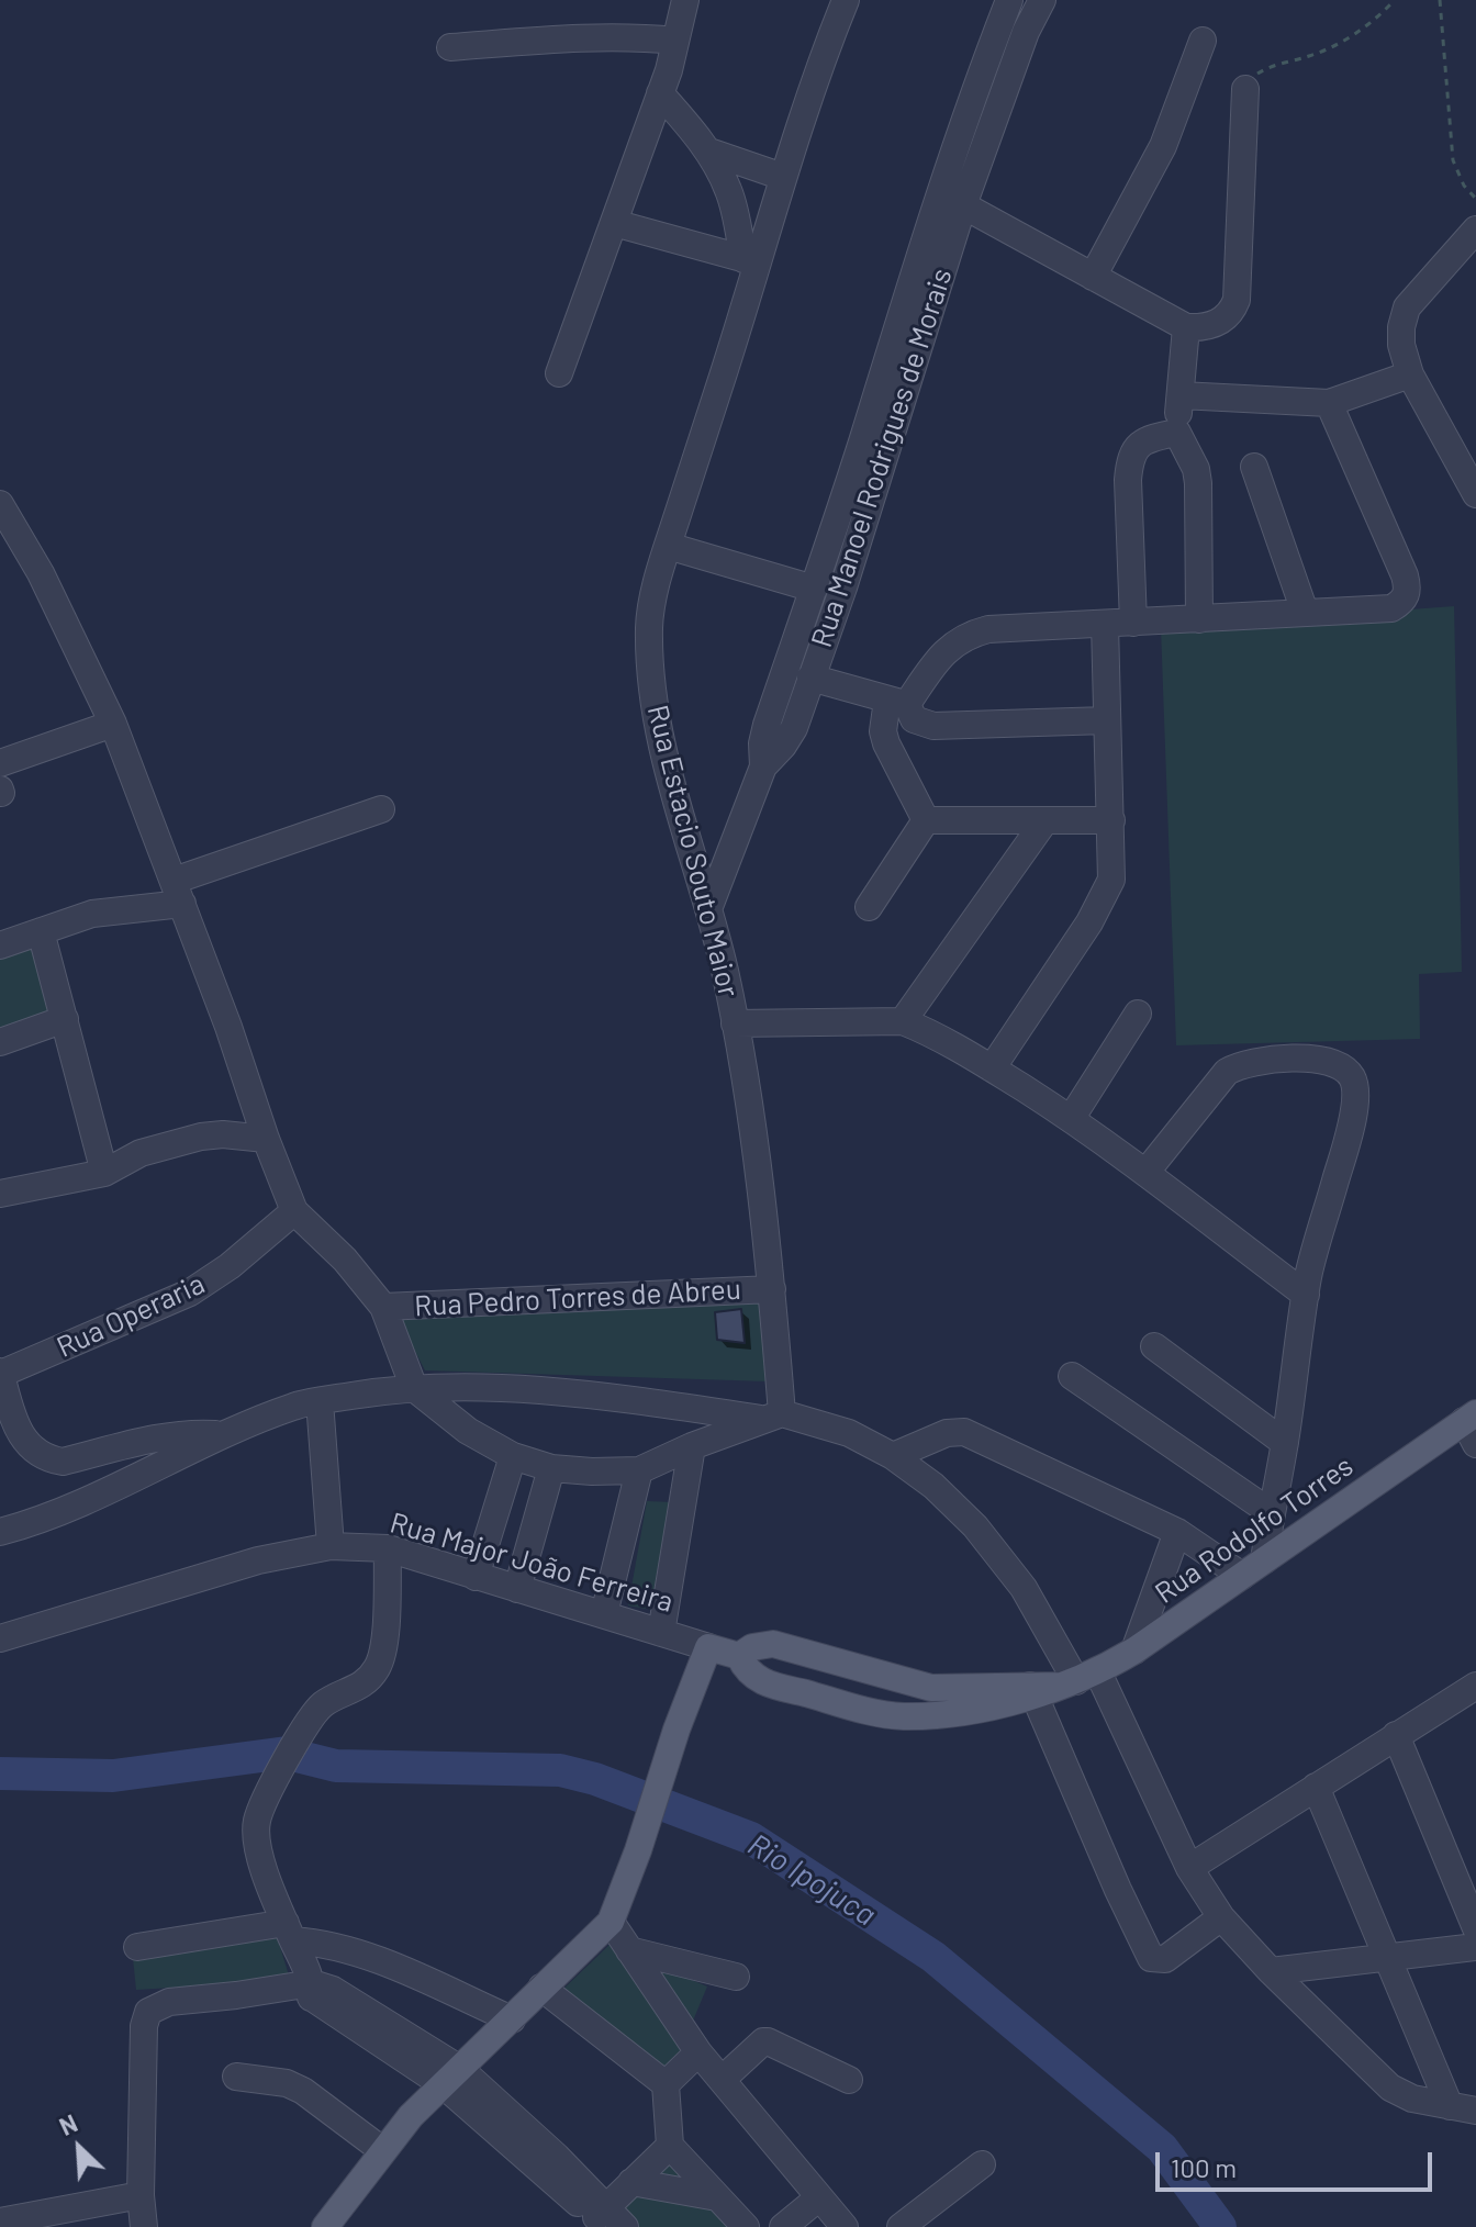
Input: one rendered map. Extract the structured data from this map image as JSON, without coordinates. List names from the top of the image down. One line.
{"streets":{"main road":["Rua Rodolfo Torres","Rua Major João Ferreira"],"street":["Rua Manoel Rodrigues de Morais","Rua Estacio Souto Maior","Rua Pedro Torres de Abreu","Rua Operaria"]},"crossings":[["Rua Manoel Rodrigues de Morais","Rua Estacio Souto Maior"],["Rua Estacio Souto Maior","Rua Pedro Torres de Abreu"],["Rua Rodolfo Torres","Rua Major João Ferreira"]],"water":["Rio Ipojuca"],"scale_bar":"100 m","north":"top left"}
